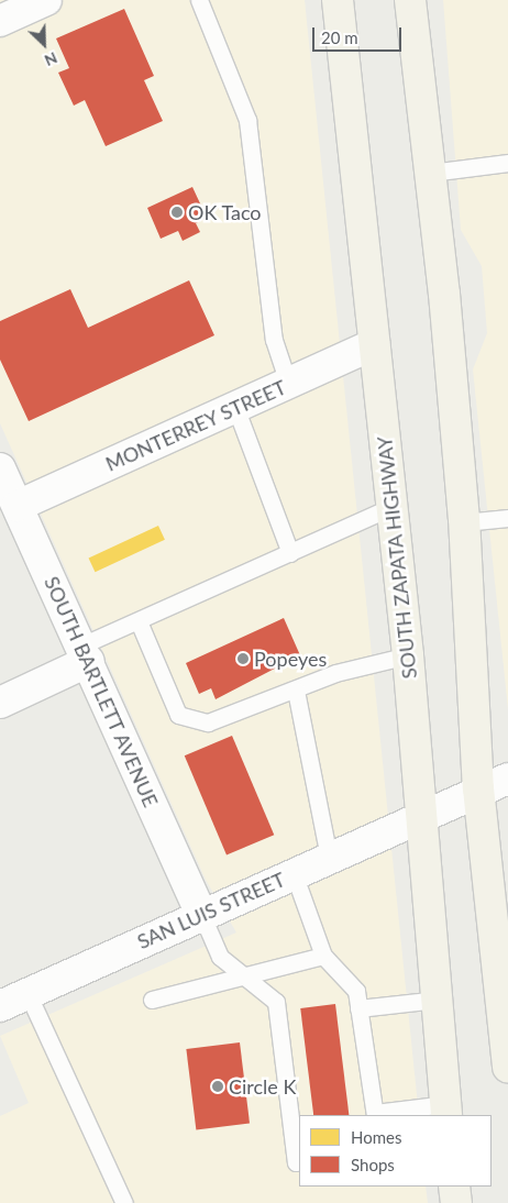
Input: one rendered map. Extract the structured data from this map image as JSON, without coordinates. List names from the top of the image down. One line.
{"streets":{"main road":["SOUTH ZAPATA HIGHWAY"],"street":["MONTERREY STREET","SOUTH BARTLETT AVENUE","SAN LUIS STREET"]},"crossings":[["MONTERREY STREET","SOUTH ZAPATA HIGHWAY"],["MONTERREY STREET","SOUTH BARTLETT AVENUE"],["SOUTH ZAPATA HIGHWAY","SAN LUIS STREET"],["SOUTH BARTLETT AVENUE","SAN LUIS STREET"]],"places":["OK Taco","Popeyes","Circle K"],"legend":["Homes","Shops"],"scale_bar":"20 m","north":"bottom right"}
